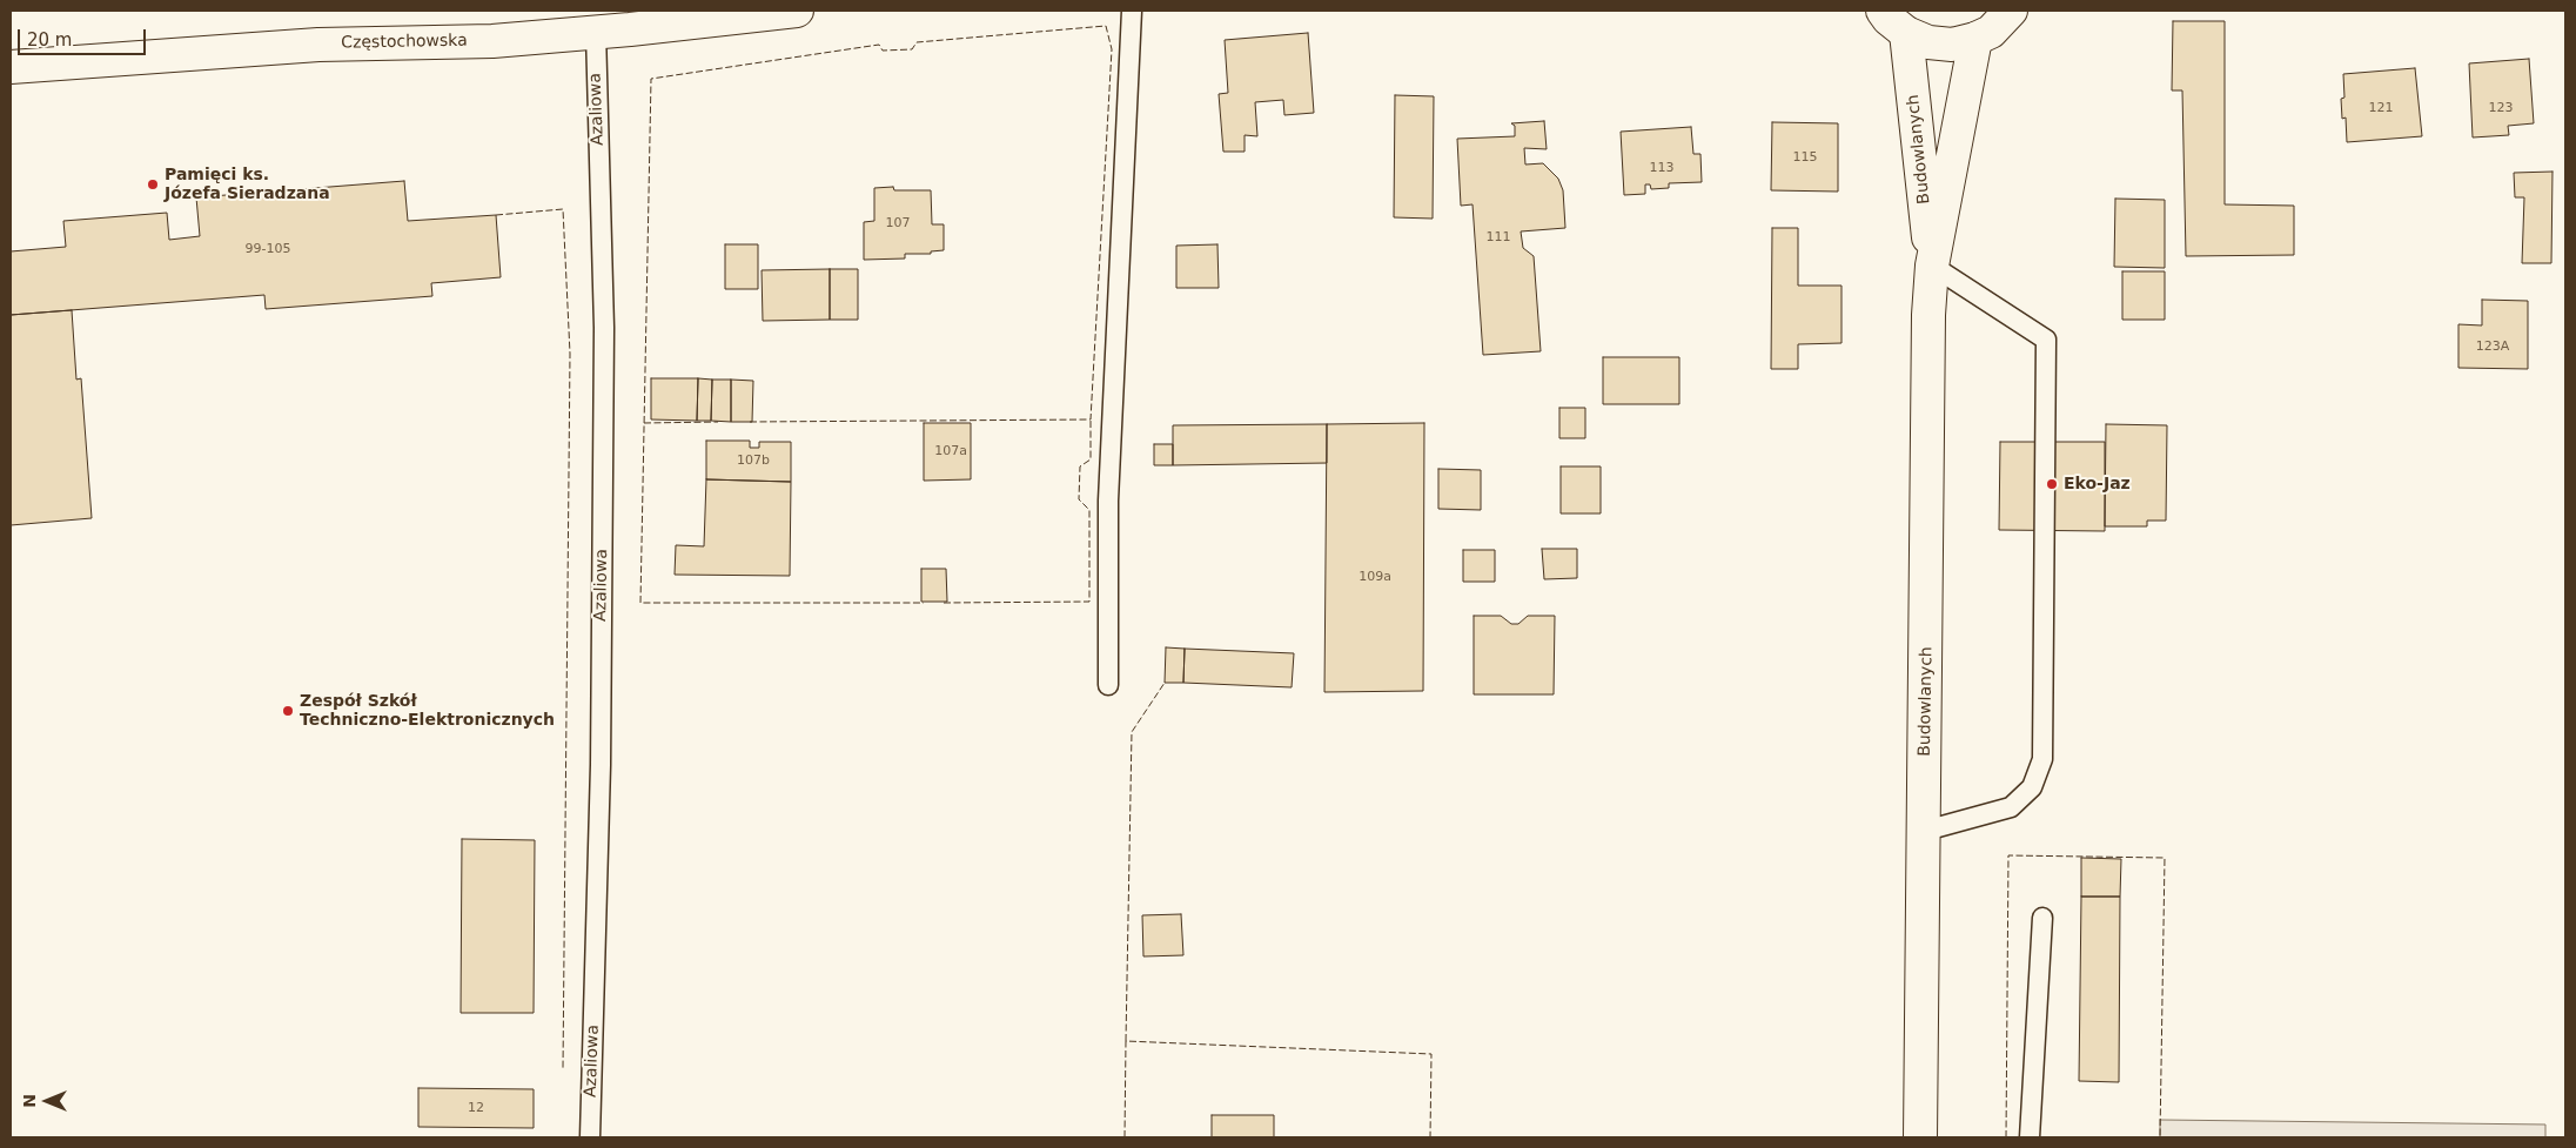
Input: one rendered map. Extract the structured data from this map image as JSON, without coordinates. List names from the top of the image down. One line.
{"streets":{"street":["Częstochowska","Budowlanych"],"lane":["Azaliowa"]},"crossings":[["Częstochowska","Azaliowa"]],"places":["Pamięci ks. Józefa Sieradzana","Eko-Jaz","Zespół Szkół Techniczno-Elektronicznych"],"house_numbers":["121","123","115","113","107","111","99-105","123A","107a","107b","109a","12"],"scale_bar":"20 m","north":"left"}
